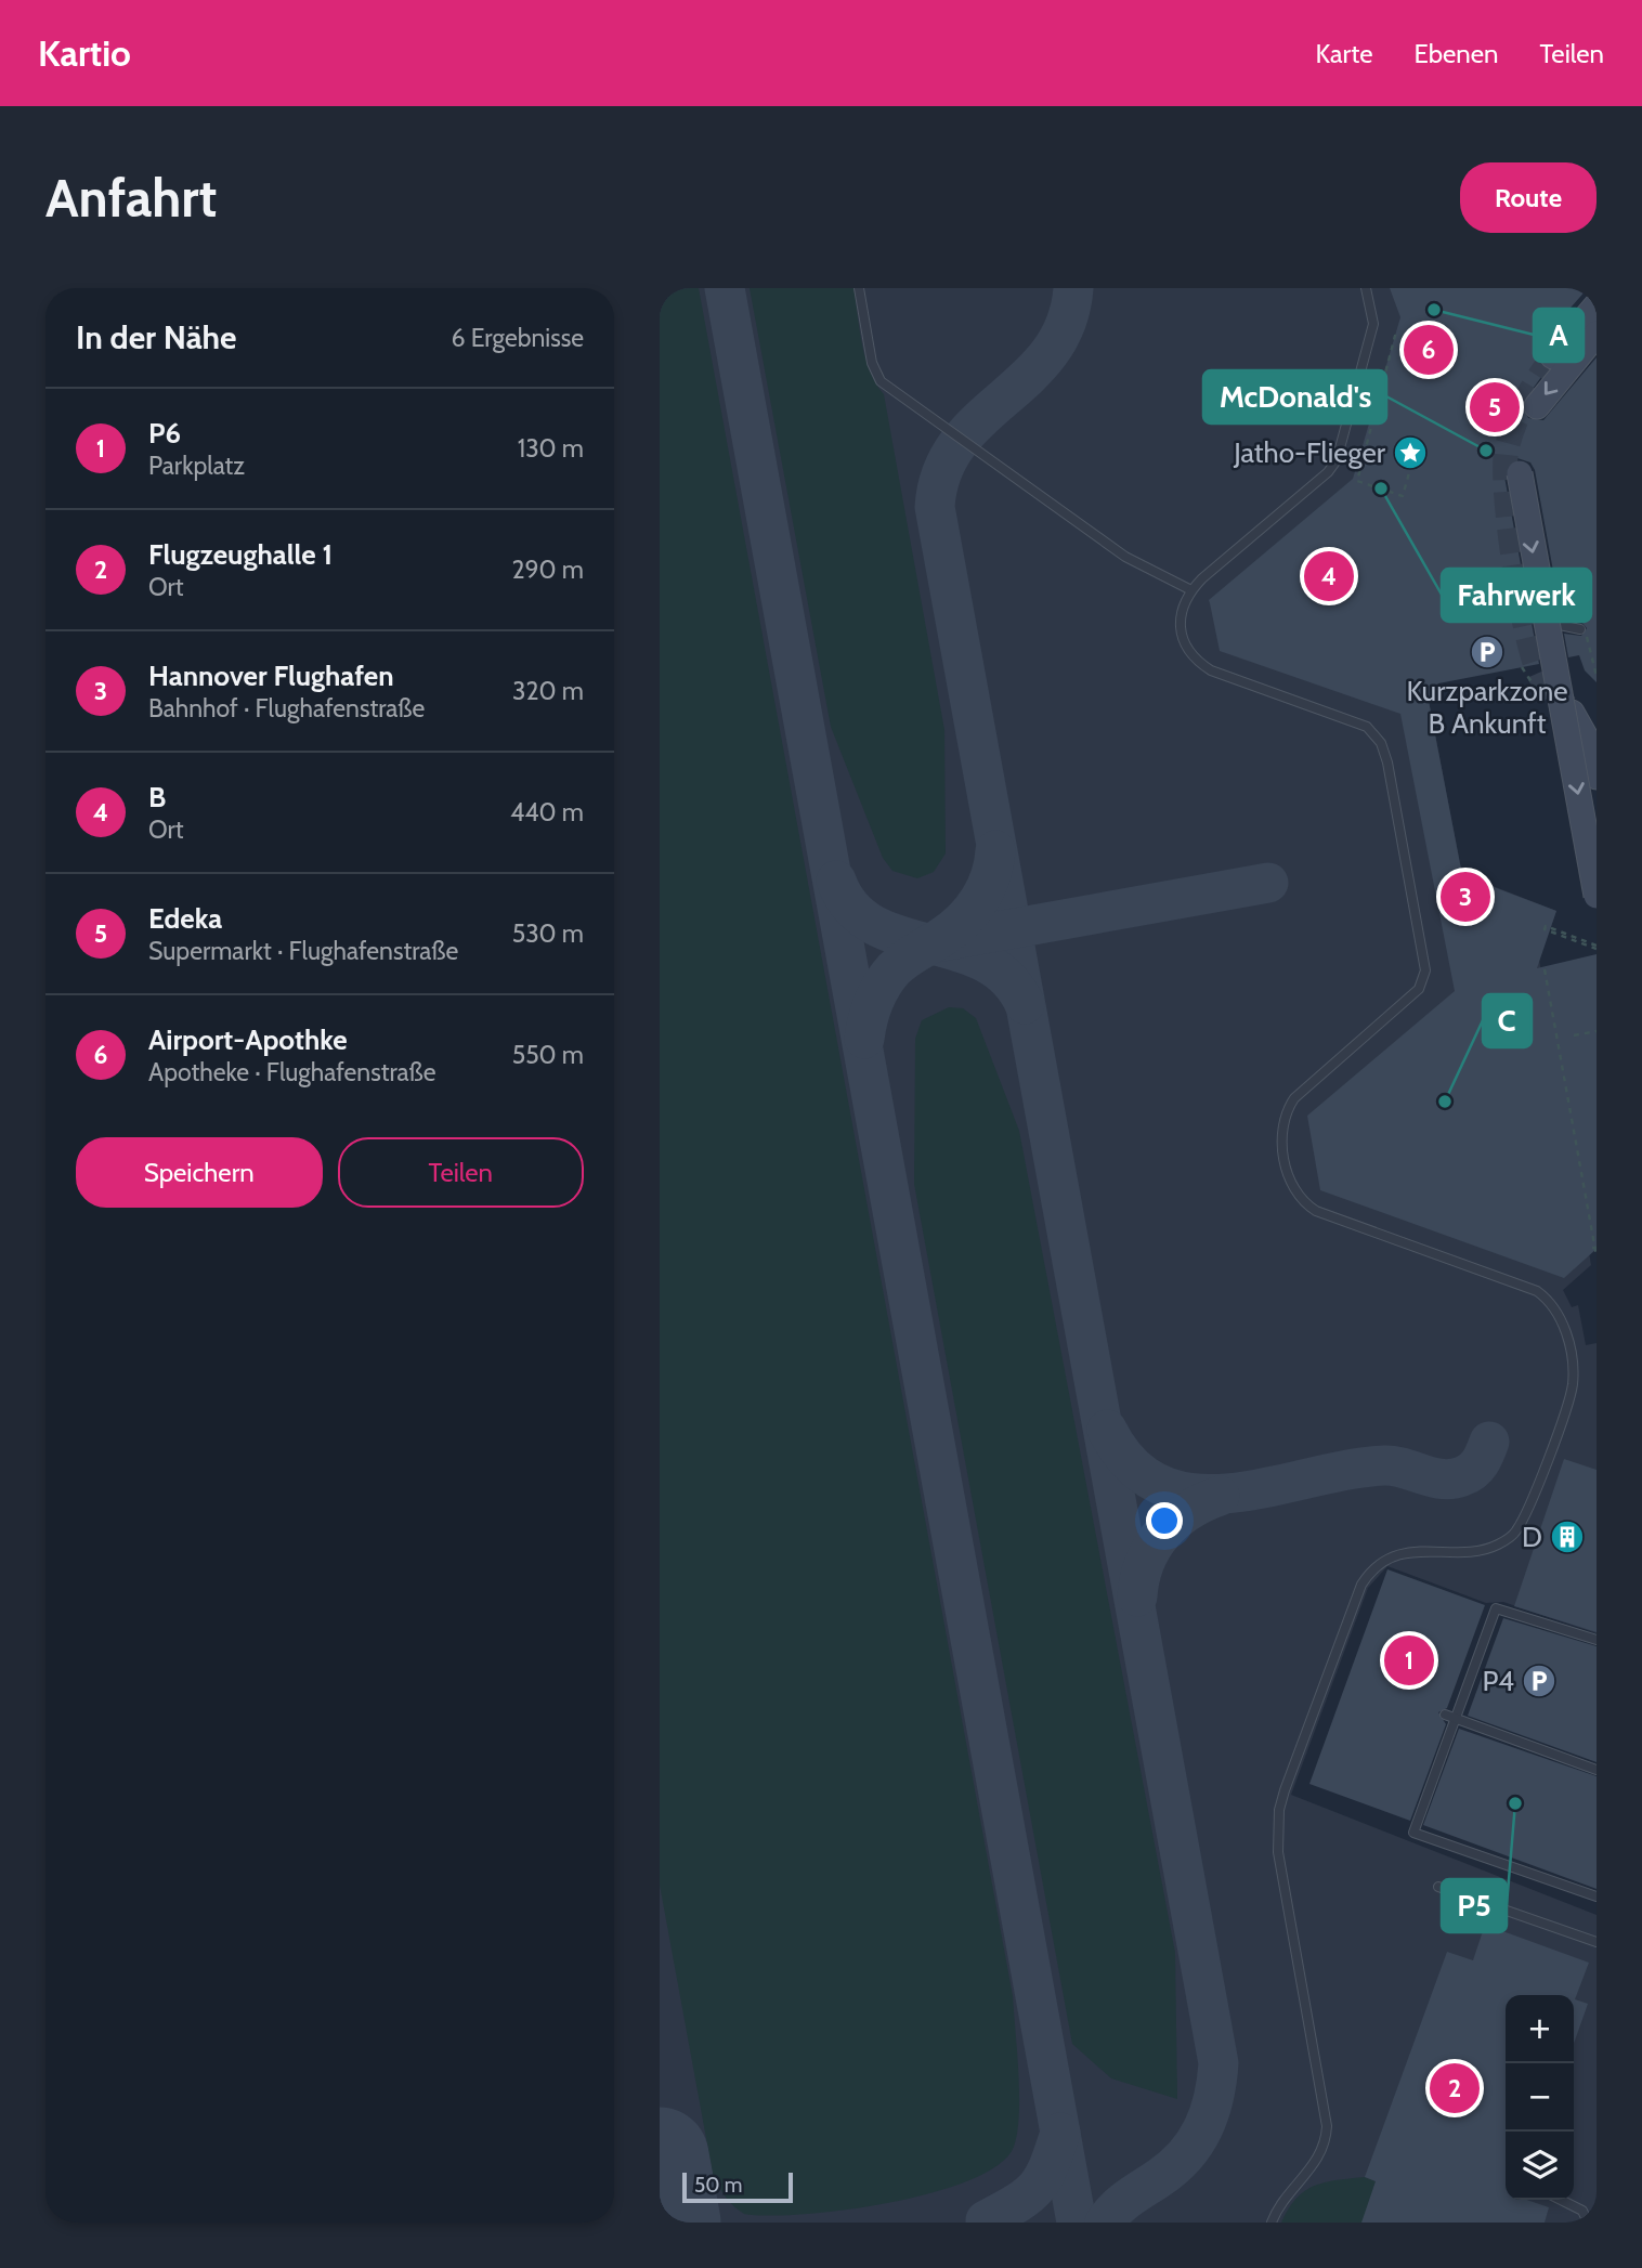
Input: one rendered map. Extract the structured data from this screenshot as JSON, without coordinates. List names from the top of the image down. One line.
{"places":{"other":["A","McDonald's","Fahrwerk","C","P5"],"place":["Jatho-Flieger"],"parking":["Kurzparkzone B Ankunft","P4"],"building":["D"]},"scale_bar":"50 m","page":{"header":"Kartio","nav":["Karte","Ebenen","Teilen"],"buttons":["Route",["Speichern","Teilen"]],"title":"Anfahrt","heading":["In der Nähe","6 Ergebnisse"],"pins":["6","5","4","3","1","2"],"list":[{"mark":"1","name":"P6","note":"Parkplatz","value":"130 m"},{"mark":"2","name":"Flugzeughalle 1","note":"Ort","value":"290 m"},{"mark":"3","name":"Hannover Flughafen","note":"Bahnhof · Flughafenstraße","value":"320 m"},{"mark":"4","name":"B","note":"Ort","value":"440 m"},{"mark":"5","name":"Edeka","note":"Supermarkt · Flughafenstraße","value":"530 m"},{"mark":"6","name":"Airport-Apothke","note":"Apotheke · Flughafenstraße","value":"550 m"}],"map_buttons":["+","−"],"scale":"50 m"}}
